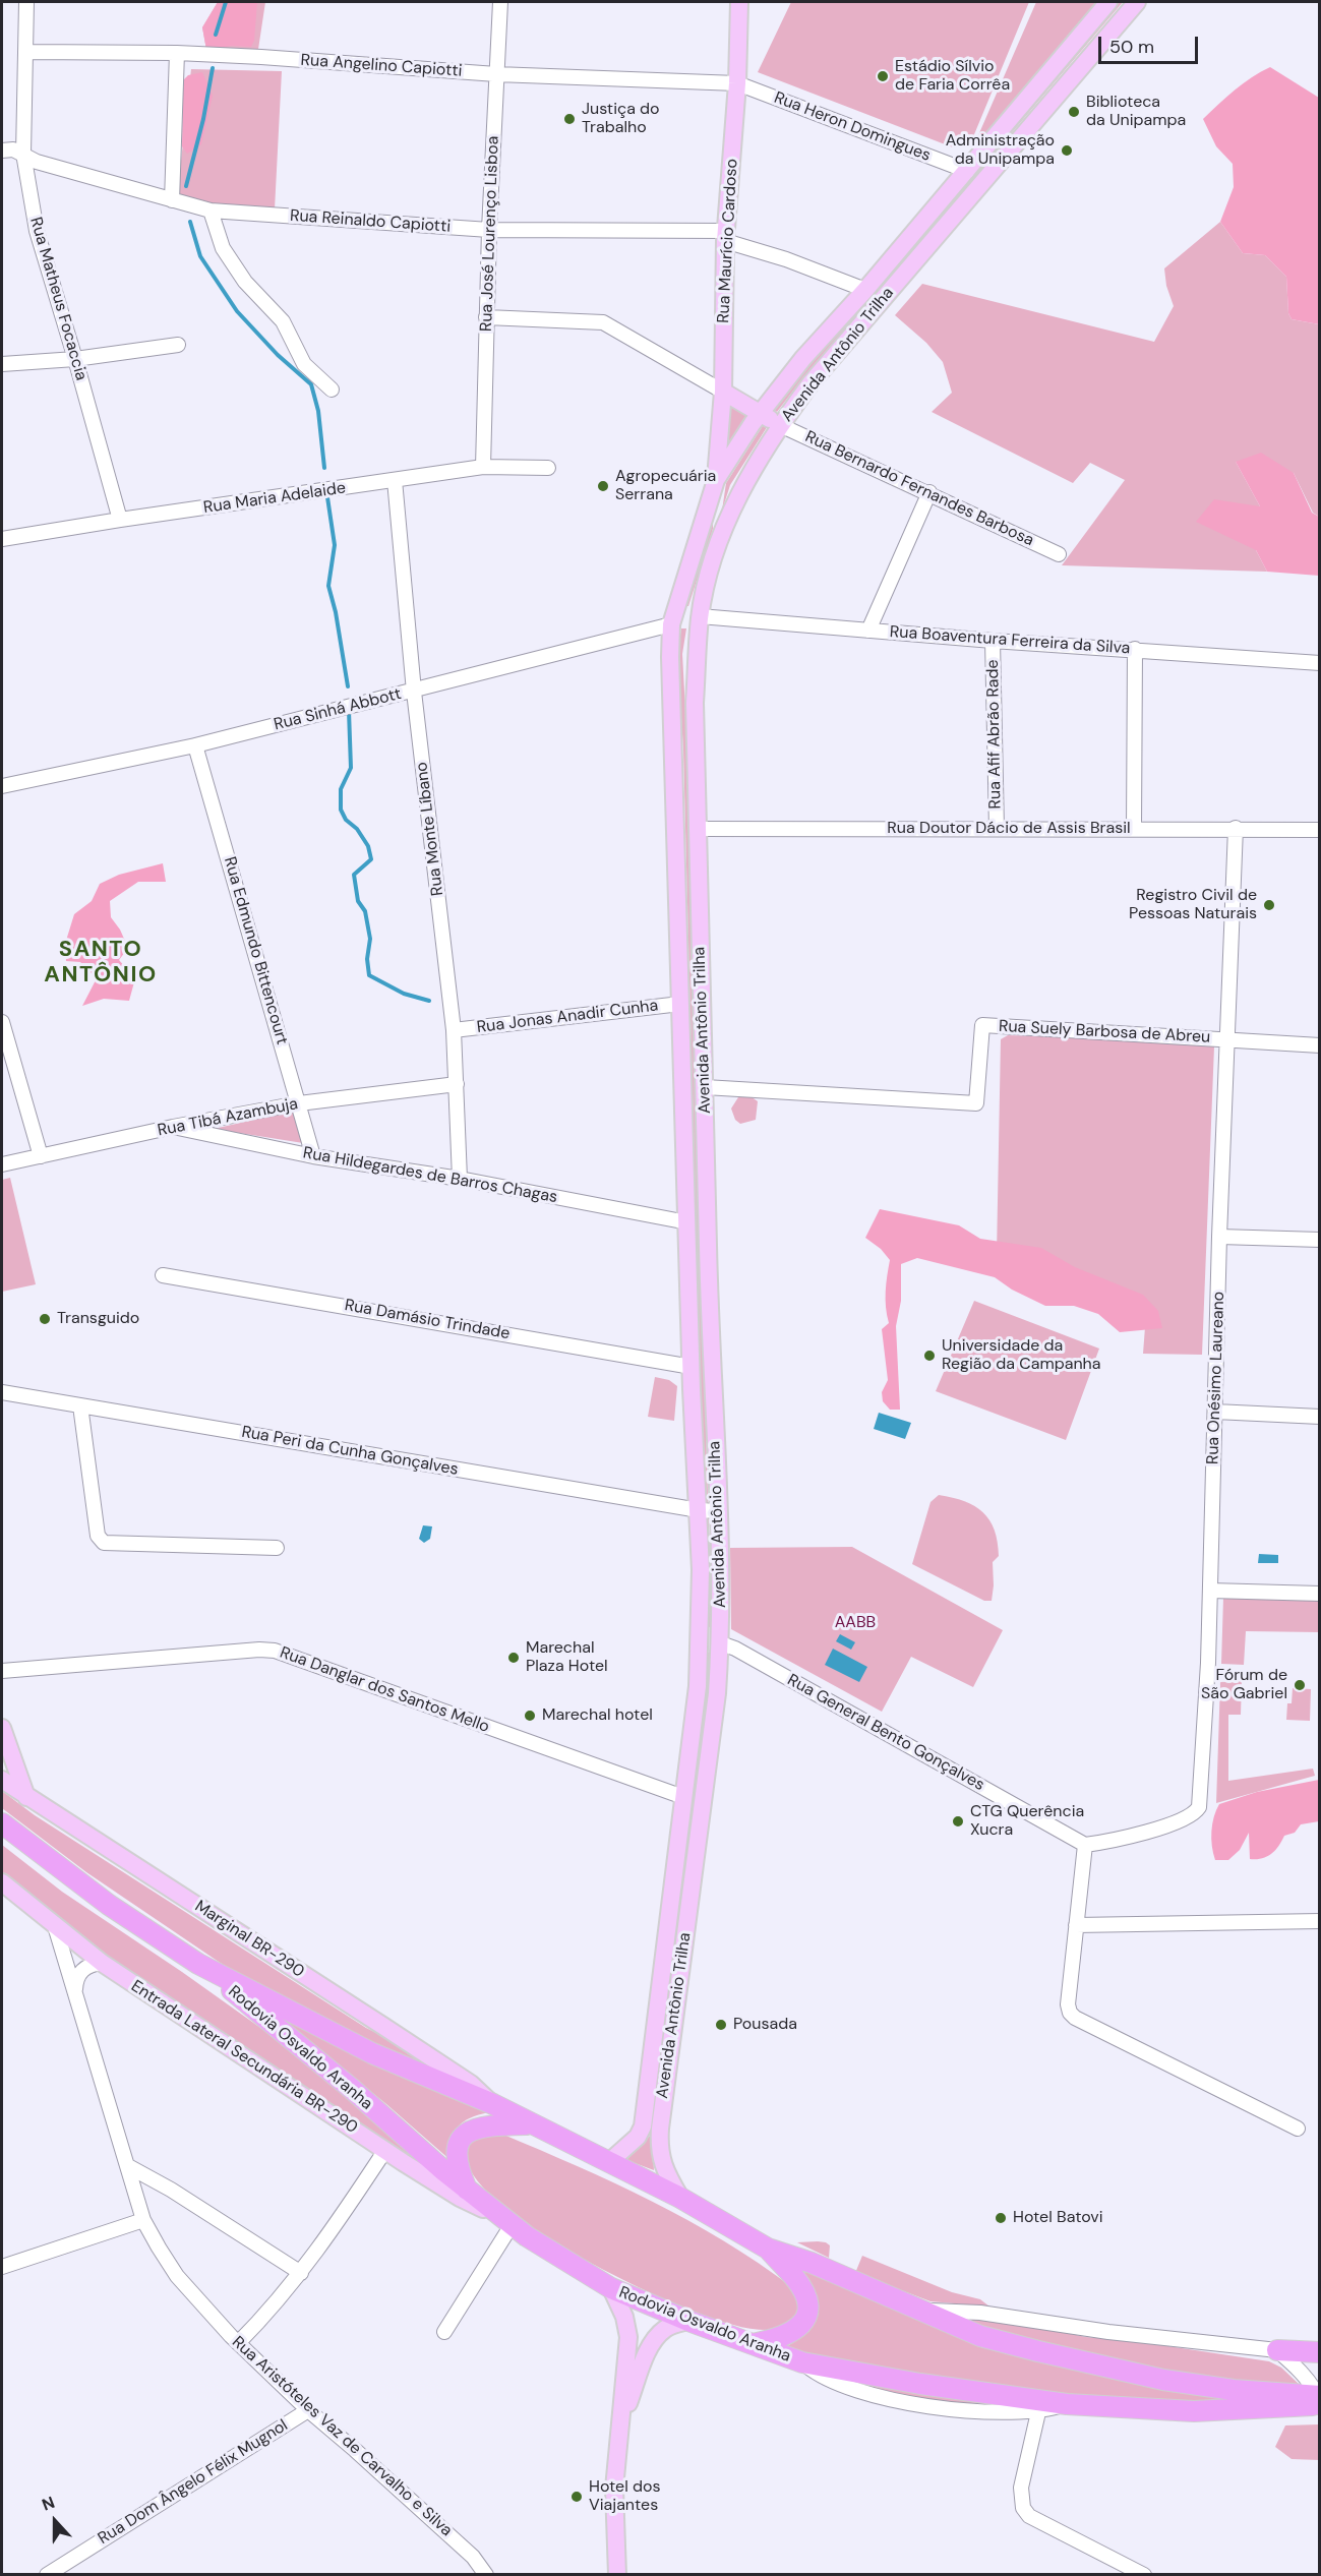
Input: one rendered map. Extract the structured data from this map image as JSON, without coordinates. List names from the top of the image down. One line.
{"streets":{"highway":["Rodovia Osvaldo Aranha"],"main road":["Rua Maurício Cardoso","Avenida Antônio Trilha","Marginal BR-290","Entrada Lateral Secundária BR-290"],"street":["Rua Angelino Capiotti","Rua Heron Domingues","Rua Reinaldo Capiotti","Rua José Lourenço Lisboa","Rua Matheus Focaccia","Rua Bernardo Fernandes Barbosa","Rua Maria Adelaide","Rua Boaventura Ferreira da Silva","Rua Sinhá Abbott","Rua Afif Abrão Rade","Rua Monte Líbano","Rua Doutor Dácio de Assis Brasil","Rua Edmundo Bittencourt","Rua Jonas Anadir Cunha","Rua Suely Barbosa de Abreu","Rua Tibá Azambuja","Rua Hildegardes de Barros Chagas","Rua Damásio Trindade","Rua Onésimo Laureano","Rua Peri da Cunha Gonçalves","Rua Danglar dos Santos Mello","Rua General Bento Gonçalves","Rua Aristóteles Vaz de Carvalho e Silva","Rua Dom Ângelo Félix Mugnol"]},"crossings":[["Rua Angelino Capiotti","Rua Heron Domingues"],["Rua Angelino Capiotti","Rua José Lourenço Lisboa"],["Rua Angelino Capiotti","Rua Maurício Cardoso"],["Rua Angelino Capiotti","Rua Matheus Focaccia"],["Rua Heron Domingues","Rua Maurício Cardoso"],["Rua Heron Domingues","Avenida Antônio Trilha"],["Rua Reinaldo Capiotti","Rua José Lourenço Lisboa"],["Rua Reinaldo Capiotti","Rua Maurício Cardoso"],["Rua Reinaldo Capiotti","Rua Matheus Focaccia"],["Rua Reinaldo Capiotti","Avenida Antônio Trilha"],["Rua José Lourenço Lisboa","Rua Maria Adelaide"],["Rua Maurício Cardoso","Avenida Antônio Trilha"],["Rua Matheus Focaccia","Rua Maria Adelaide"],["Avenida Antônio Trilha","Rua Bernardo Fernandes Barbosa"],["Avenida Antônio Trilha","Rua Boaventura Ferreira da Silva"],["Avenida Antônio Trilha","Rua Sinhá Abbott"],["Avenida Antônio Trilha","Rua Doutor Dácio de Assis Brasil"],["Avenida Antônio Trilha","Rua Jonas Anadir Cunha"],["Avenida Antônio Trilha","Rua Suely Barbosa de Abreu"],["Avenida Antônio Trilha","Rua Hildegardes de Barros Chagas"],["Avenida Antônio Trilha","Rua Damásio Trindade"],["Avenida Antônio Trilha","Rua Peri da Cunha Gonçalves"],["Avenida Antônio Trilha","Rua Danglar dos Santos Mello"],["Avenida Antônio Trilha","Rua General Bento Gonçalves"],["Avenida Antônio Trilha","Rodovia Osvaldo Aranha"],["Rua Maria Adelaide","Rua Monte Líbano"],["Rua Boaventura Ferreira da Silva","Rua Afif Abrão Rade"],["Rua Sinhá Abbott","Rua Monte Líbano"],["Rua Sinhá Abbott","Rua Edmundo Bittencourt"],["Rua Afif Abrão Rade","Rua Doutor Dácio de Assis Brasil"],["Rua Monte Líbano","Rua Jonas Anadir Cunha"],["Rua Monte Líbano","Rua Tibá Azambuja"],["Rua Monte Líbano","Rua Hildegardes de Barros Chagas"],["Rua Doutor Dácio de Assis Brasil","Rua Onésimo Laureano"],["Rua Edmundo Bittencourt","Rua Tibá Azambuja"],["Rua Edmundo Bittencourt","Rua Hildegardes de Barros Chagas"],["Rua Suely Barbosa de Abreu","Rua Onésimo Laureano"],["Rua Tibá Azambuja","Rua Hildegardes de Barros Chagas"],["Rua Onésimo Laureano","Rua General Bento Gonçalves"],["Marginal BR-290","Rodovia Osvaldo Aranha"],["Rodovia Osvaldo Aranha","Entrada Lateral Secundária BR-290"],["Entrada Lateral Secundária BR-290","Rua Aristóteles Vaz de Carvalho e Silva"],["Rua Aristóteles Vaz de Carvalho e Silva","Rua Dom Ângelo Félix Mugnol"]],"districts":["SANTO ANTÔNIO"],"parks":["AABB"],"places":["Estádio Sílvio de Faria Corrêa","Biblioteca da Unipampa","Justiça do Trabalho","Administração da Unipampa","Agropecuária Serrana","Registro Civil de Pessoas Naturais","Transguido","Universidade da Região da Campanha","Marechal Plaza Hotel","Fórum de São Gabriel","Marechal hotel","CTG Querência Xucra","Pousada","Hotel Batovi","Hotel dos Viajantes"],"scale_bar":"50 m","north":"top"}
